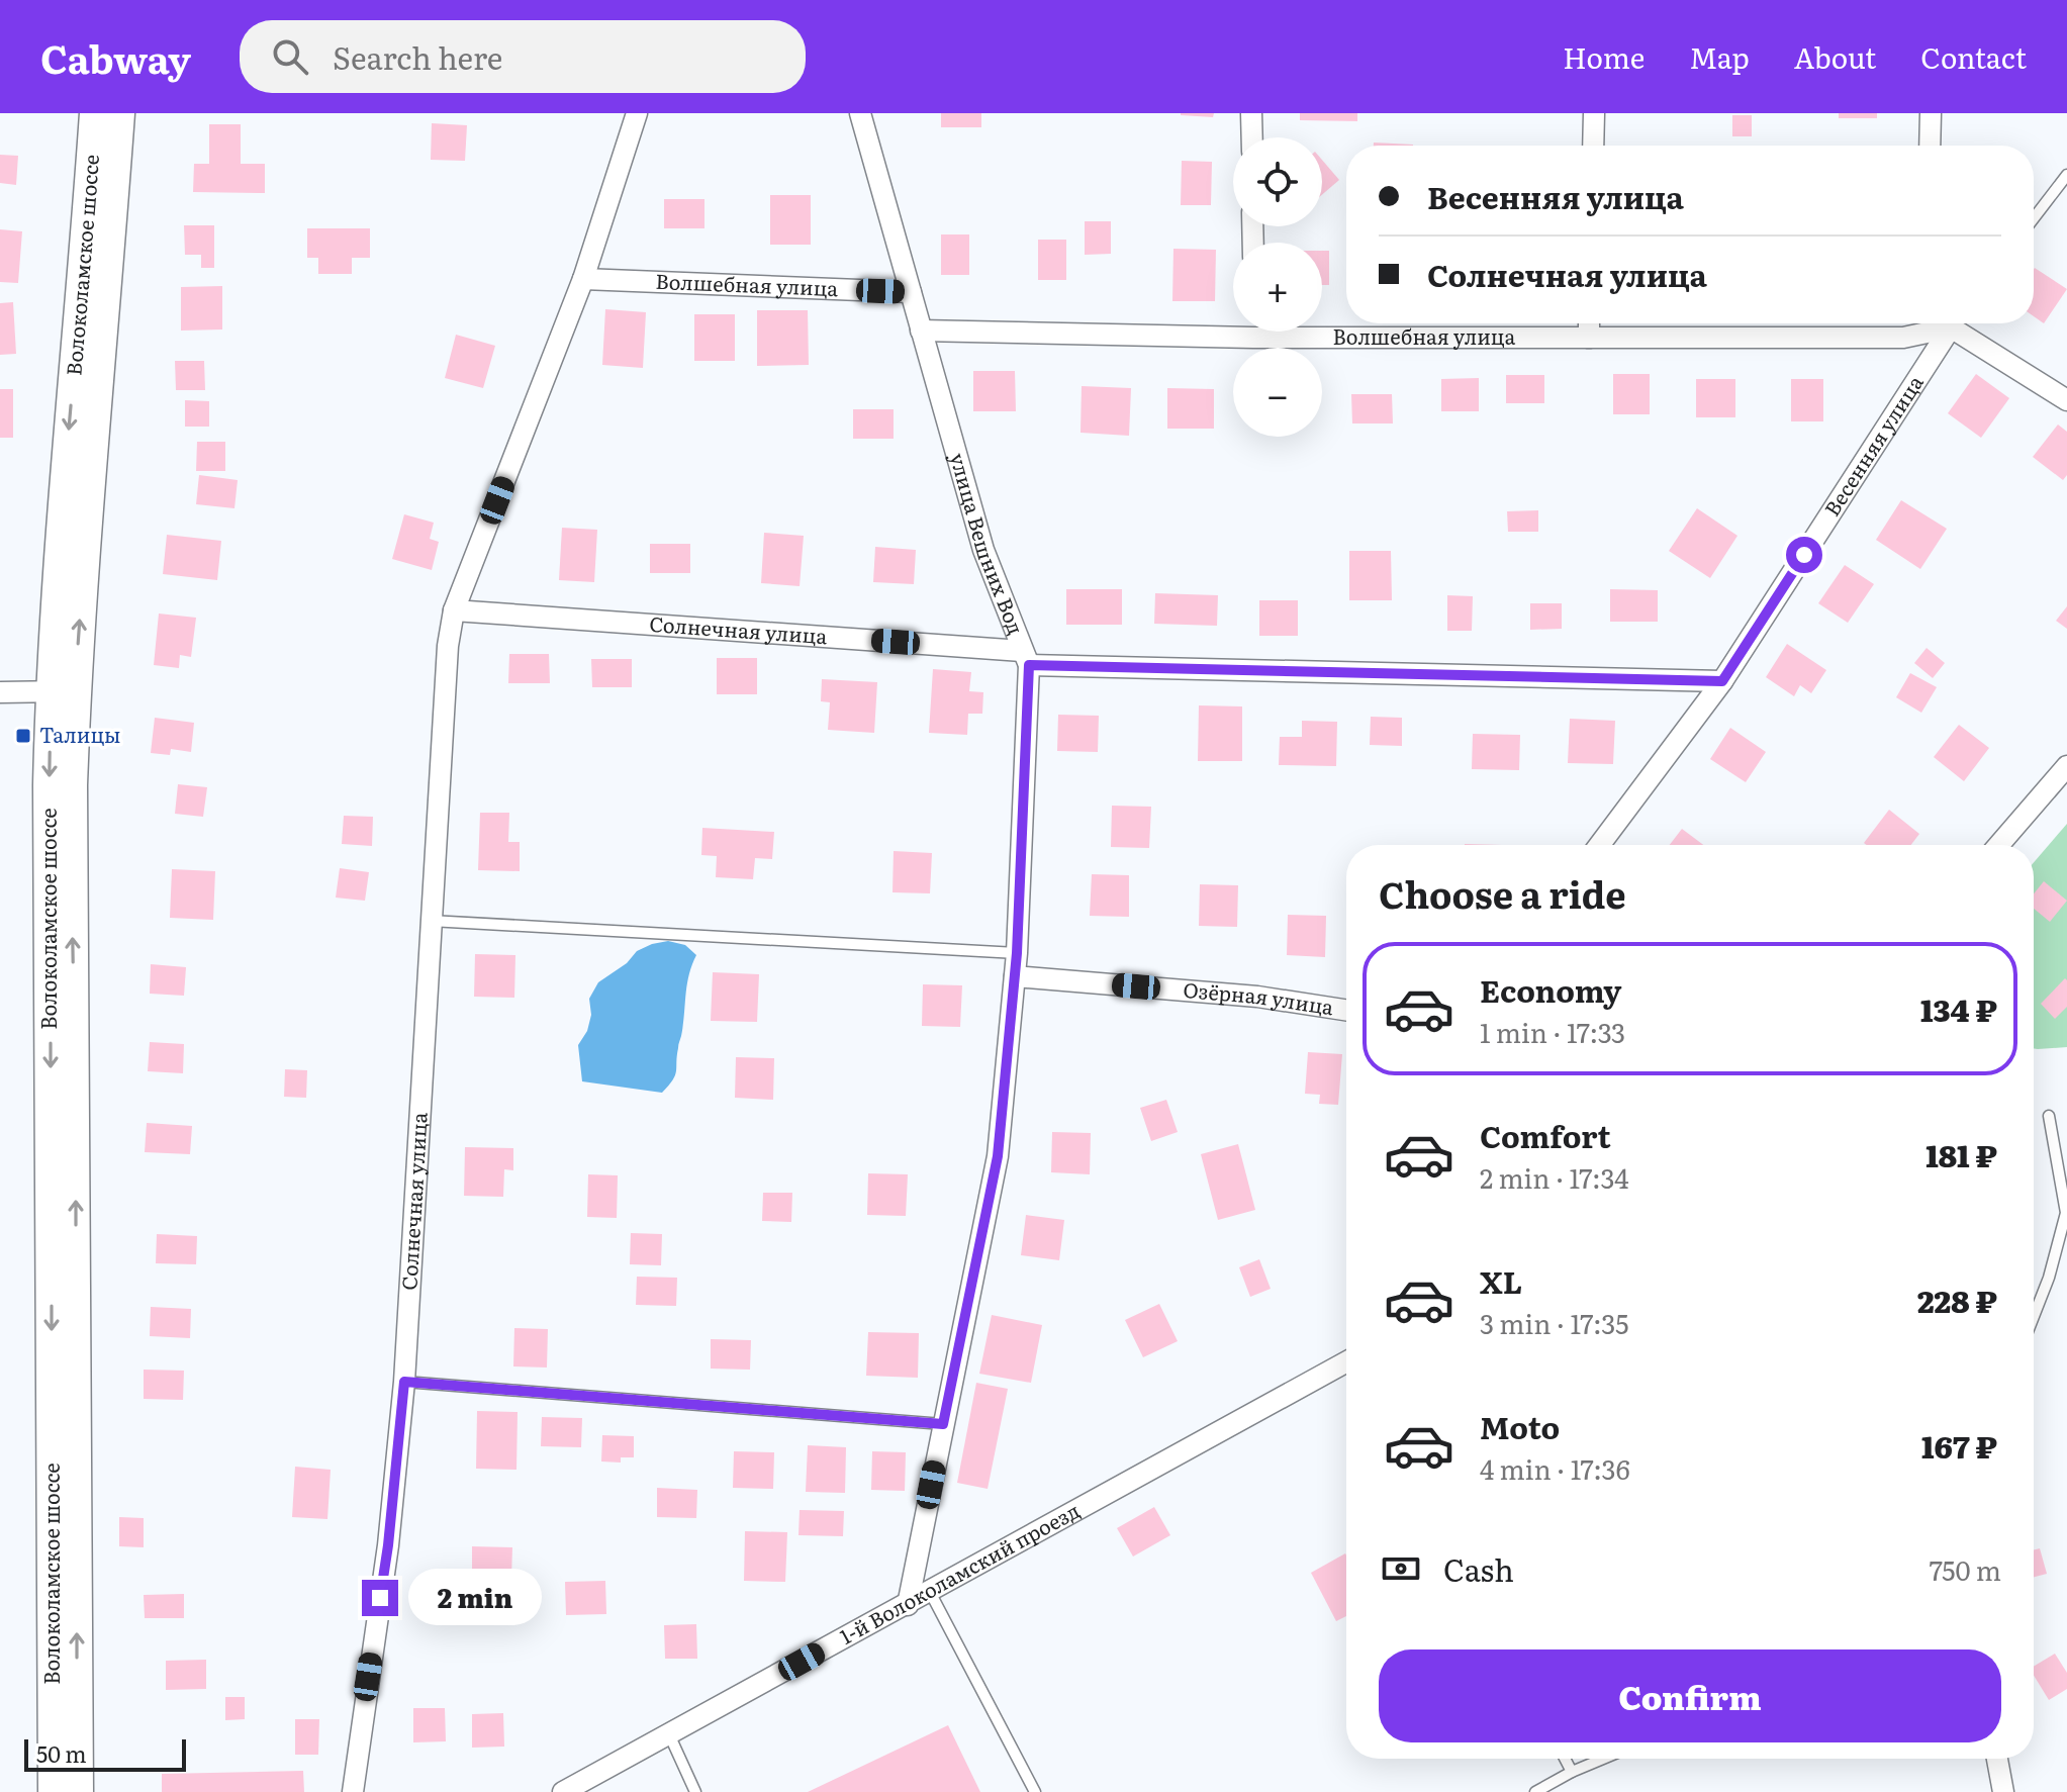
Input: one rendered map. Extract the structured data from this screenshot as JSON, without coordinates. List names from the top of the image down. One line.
{"streets":{"main road":["Волоколамское шоссе"],"street":["Волшебная улица","Весенняя улица","улица Вешних Вод","Солнечная улица","Озёрная улица","1-й Волоколамский проезд"]},"crossings":[["Волшебная улица","Весенняя улица"],["Волшебная улица","улица Вешних Вод"],["Волшебная улица","Солнечная улица"],["Весенняя улица","Солнечная улица"],["улица Вешних Вод","Солнечная улица"],["улица Вешних Вод","Озёрная улица"],["улица Вешних Вод","1-й Волоколамский проезд"]],"places":{"transit":["Талицы"]},"scale_bar":"50 m","page":{"header":"Cabway","search":"Search here","nav":["Home","Map","About","Contact"],"map_buttons":["+","−"],"banner":["Весенняя улица","Солнечная улица"],"heading":"Choose a ride","list":[{"name":"Economy","note":"1 min · 17:33","value":"134 ₽"},{"name":"Comfort","note":"2 min · 17:34","value":"181 ₽"},{"name":"XL","note":"3 min · 17:35","value":"228 ₽"},{"name":"Moto","note":"4 min · 17:36","value":"167 ₽"}],"pay":["Cash","750 m"],"bubble":"2 min","buttons":"Confirm","scale":"50 m"}}
